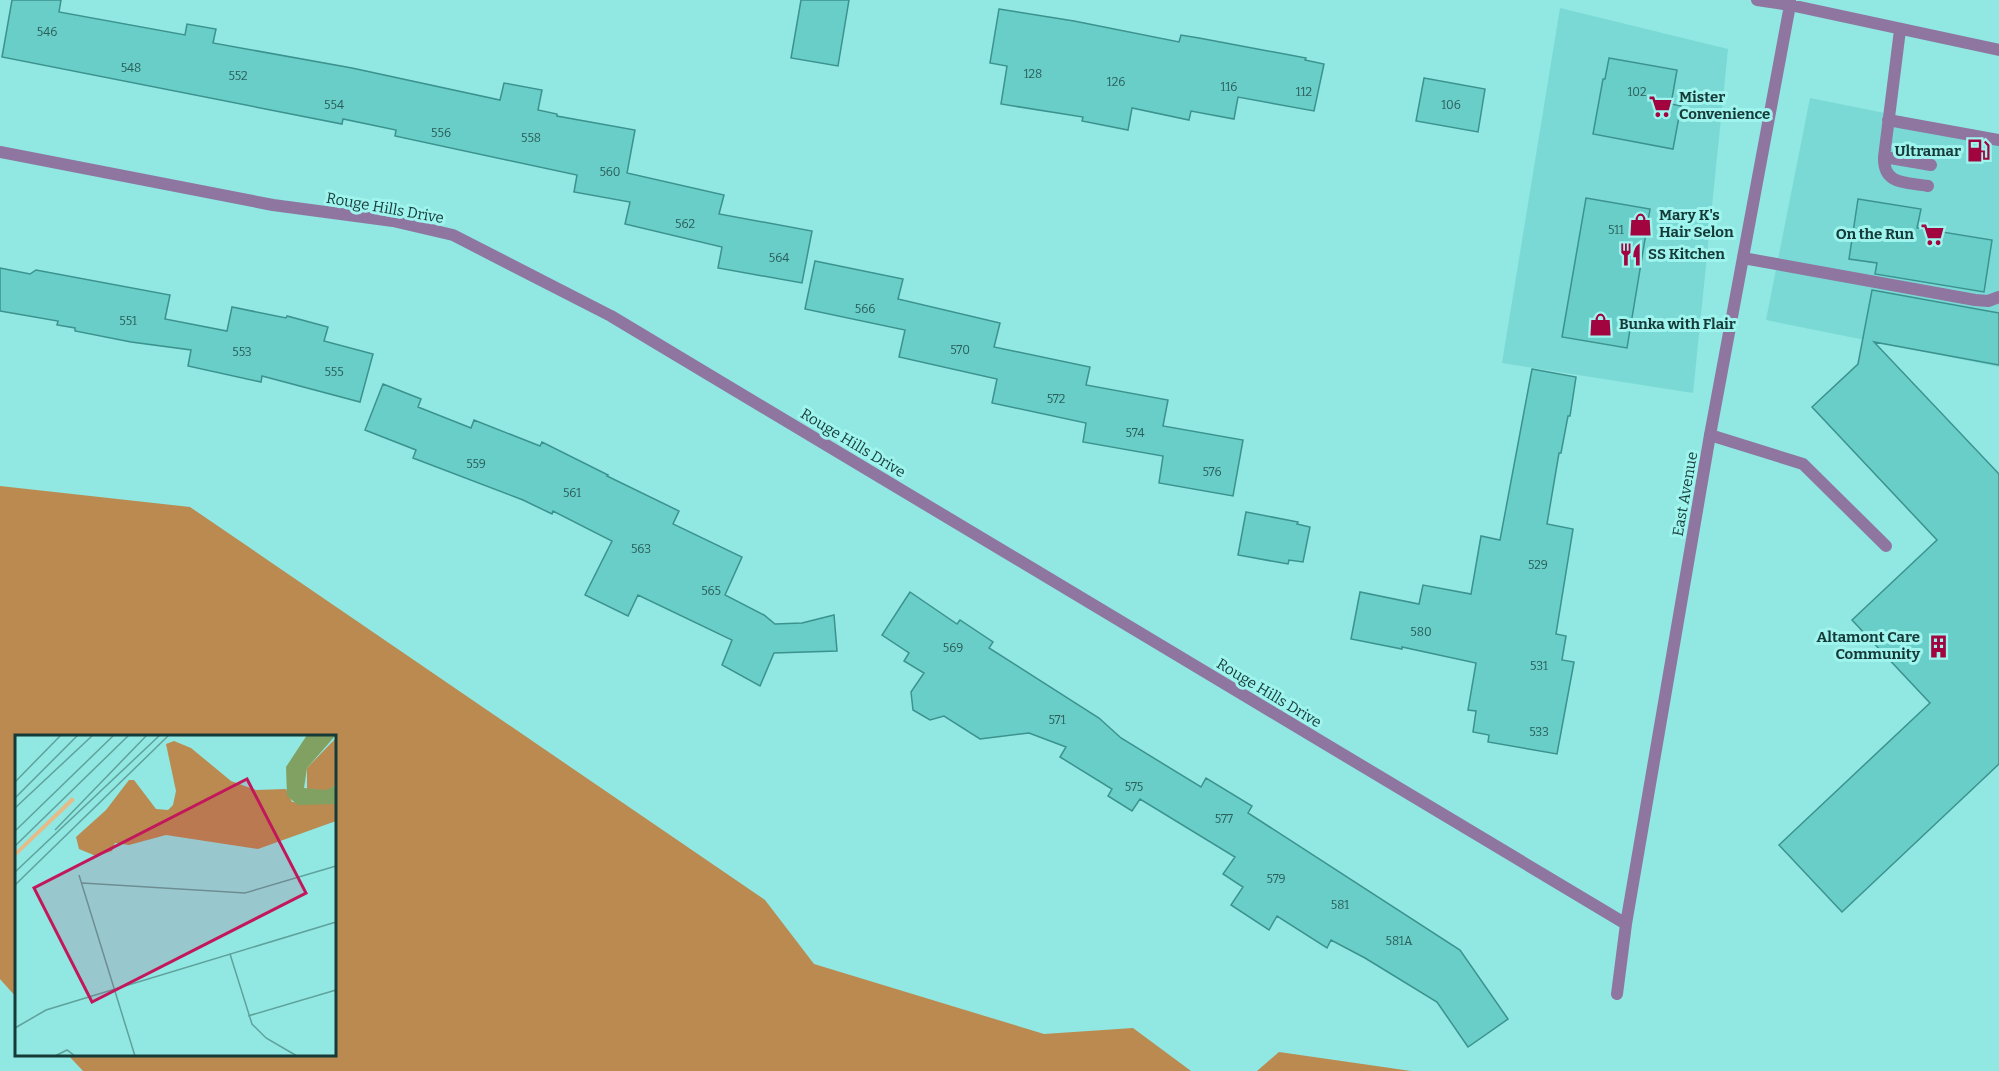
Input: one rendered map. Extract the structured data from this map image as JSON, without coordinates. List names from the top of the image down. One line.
{"streets":{"street":["Rouge Hills Drive","East Avenue"]},"crossings":[["Rouge Hills Drive","East Avenue"]],"places":{"supermarket":["Mister Convenience","On the Run"],"fuel station":["Ultramar"],"shop":["Mary K's Hair Selon","Bunka with Flair"],"restaurant":["SS Kitchen"],"building":["Altamont Care Community"]},"house_numbers":["546","548","128","552","126","116","112","102","554","106","556","558","560","562","511","564","566","551","570","553","555","572","574","559","576","561","563","529","565","580","569","531","571","533","575","577","579","581","581A"]}
